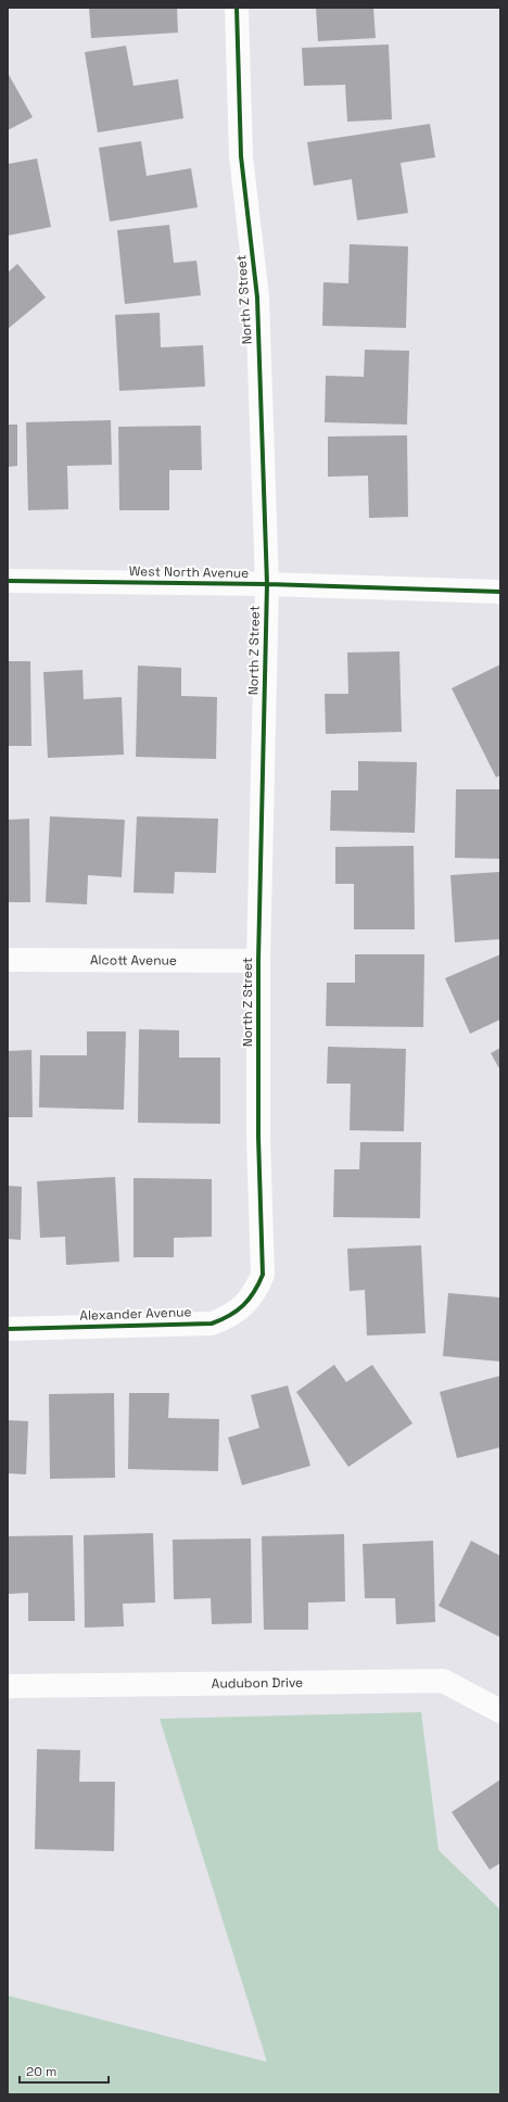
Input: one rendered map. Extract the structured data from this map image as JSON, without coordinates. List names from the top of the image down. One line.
{"streets":{"street":["North Z Street","West North Avenue","Alcott Avenue","Alexander Avenue","Audubon Drive"]},"crossings":[["North Z Street","West North Avenue"],["North Z Street","Alcott Avenue"],["North Z Street","Alexander Avenue"]],"scale_bar":"20 m"}
